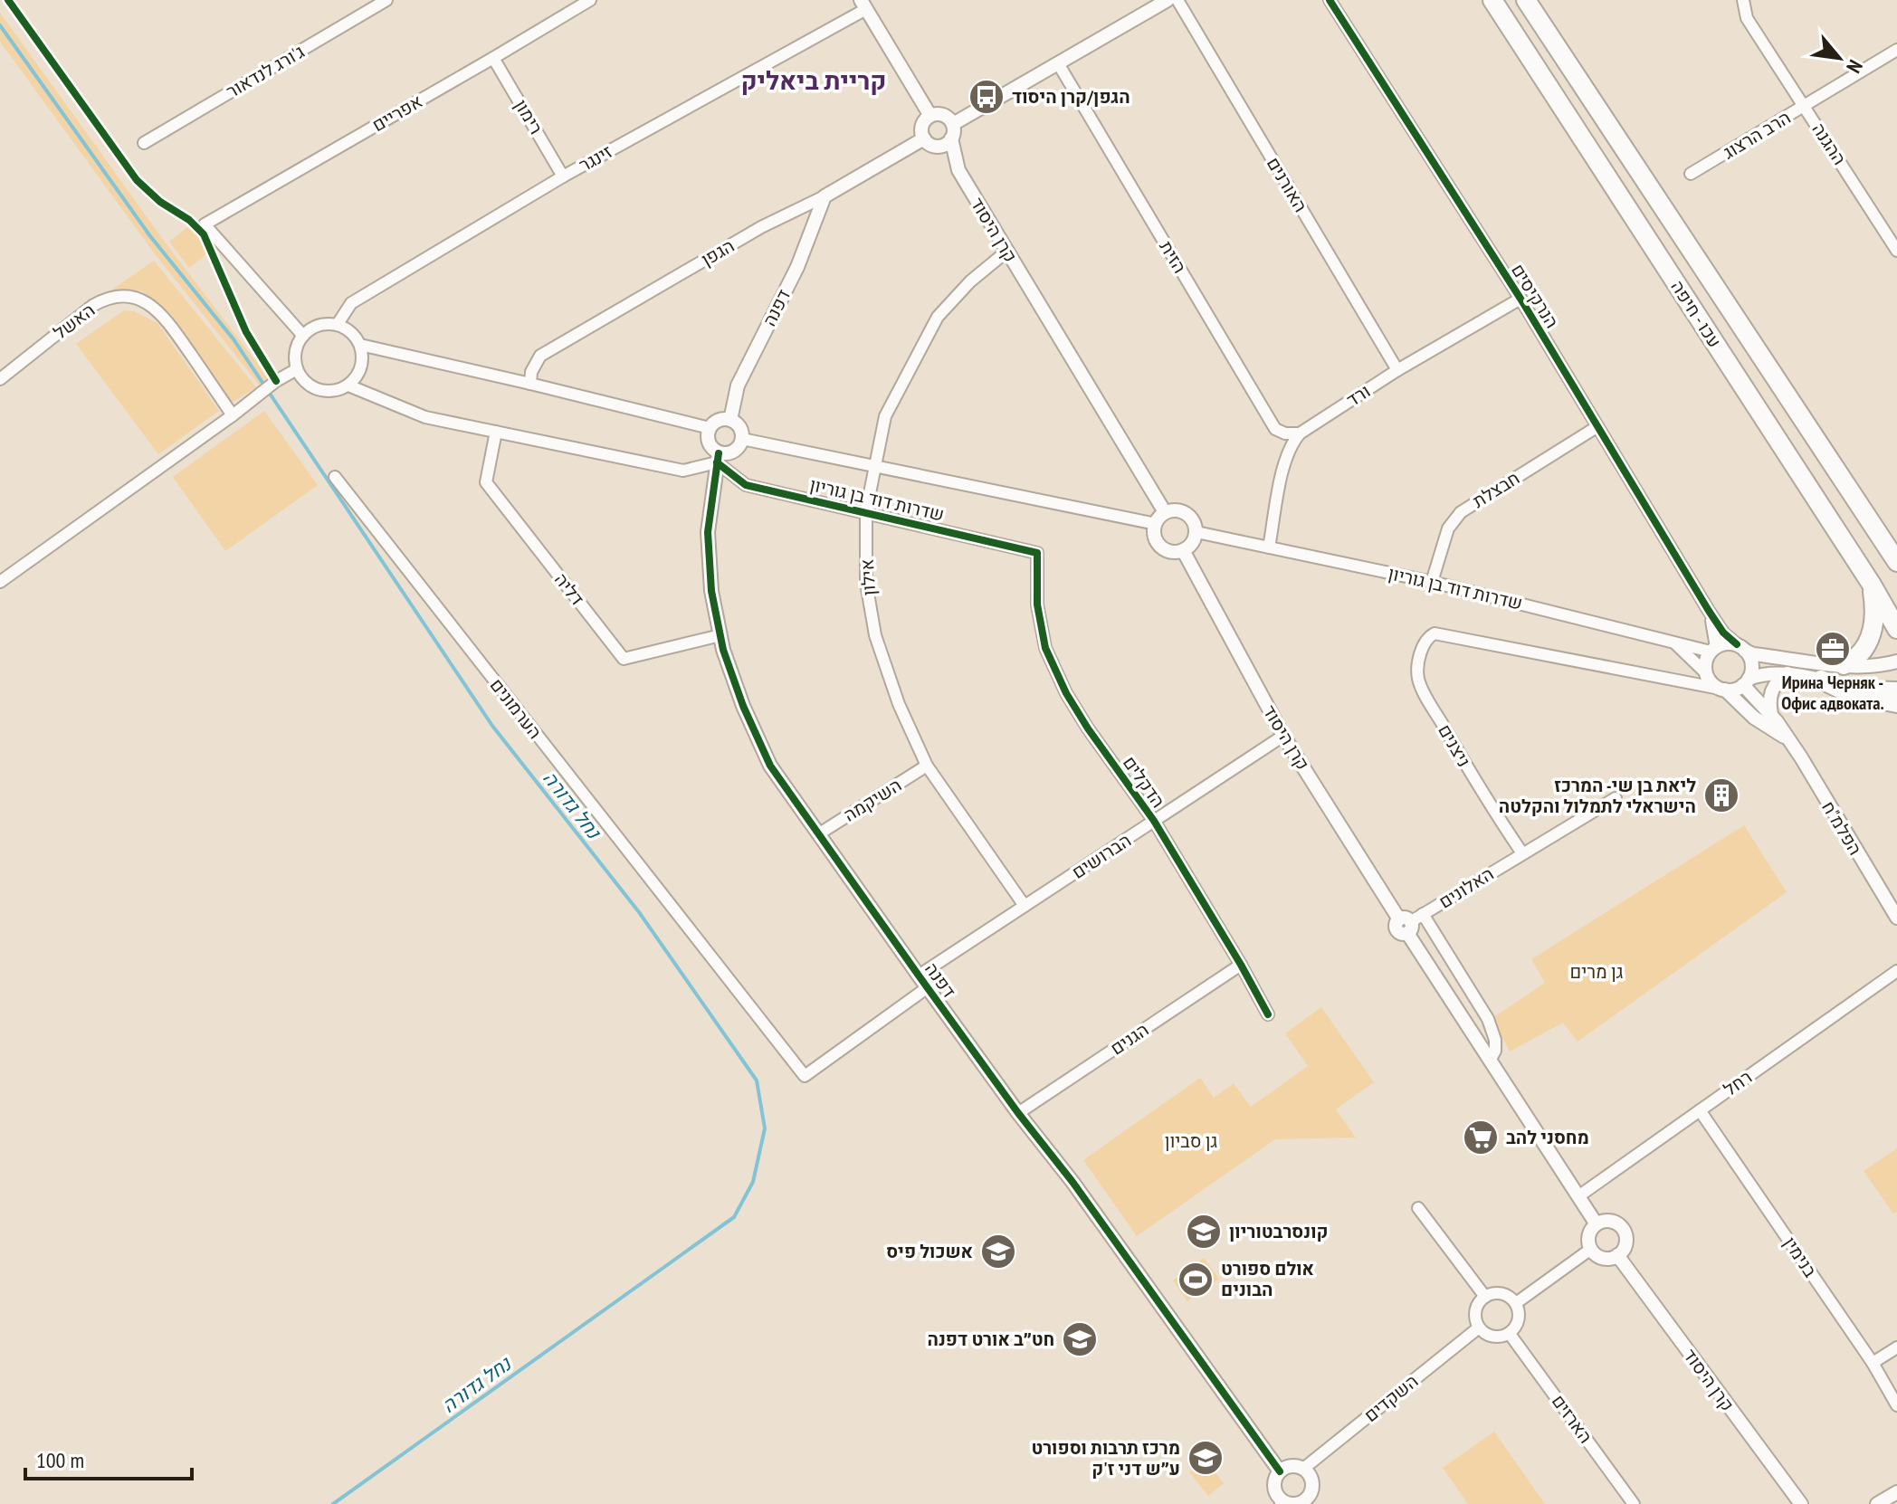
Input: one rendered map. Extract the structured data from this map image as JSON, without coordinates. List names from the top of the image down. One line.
{"streets":{"highway":["עכו - חיפה"],"street":["ג'ורג לנדאור","אפריים","רימון","הרב הרצוג","ההגנה","זינגר","האורנים","קרן היסוד","הגפן","הזית","הנרקיסים","דפנה","האשל","ורד","חבצלת","שדרות דוד בן גוריון","אילון","דליה","הערמונים","ניצנים","הדקלים","השיקמה","הפלמ\"ח","הברושים","האלונים","הגנים","רחל","בנימין","השקדים","הארזים"]},"crossings":[["אפריים","רימון"],["אפריים","זינגר"],["רימון","זינגר"],["הרב הרצוג","ההגנה"],["האורנים","ורד"],["קרן היסוד","הגפן"],["קרן היסוד","שדרות דוד בן גוריון"],["קרן היסוד","אילון"],["קרן היסוד","הברושים"],["קרן היסוד","האלונים"],["קרן היסוד","רחל"],["הגפן","דפנה"],["הזית","ורד"],["הנרקיסים","ורד"],["הנרקיסים","חבצלת"],["הנרקיסים","שדרות דוד בן גוריון"],["הנרקיסים","ניצנים"],["הנרקיסים","הפלמ\"ח"],["דפנה","שדרות דוד בן גוריון"],["דפנה","דליה"],["דפנה","הערמונים"],["דפנה","השיקמה"],["דפנה","הברושים"],["דפנה","הגנים"],["דפנה","השקדים"],["חבצלת","שדרות דוד בן גוריון"],["שדרות דוד בן גוריון","אילון"],["שדרות דוד בן גוריון","ניצנים"],["שדרות דוד בן גוריון","הדקלים"],["שדרות דוד בן גוריון","הפלמ\"ח"],["אילון","השיקמה"],["אילון","הברושים"],["ניצנים","הפלמ\"ח"],["ניצנים","האלונים"],["הדקלים","הברושים"],["הדקלים","הגנים"],["רחל","בנימין"],["השקדים","הארזים"]],"districts":["קריית ביאליק"],"water":["נחל גדורה"],"parks":["גן מרים","גן סביון"],"places":{"bus stop":["הגפן/קרן היסוד"],"office":["Ирина Черняк - Офис адвоката."],"building":["ליאת בן שי- המרכז הישראלי לתמלול והקלטה"],"supermarket":["מחסני להב"],"school or university":["קונסרבטוריון","אשכול פיס","חט״ב אורט דפנה","מרכז תרבות וספורט ע״ש דני ז'ק"],"sports":["אולם ספורט הבונים"]},"scale_bar":"100 m","north":"bottom right"}
